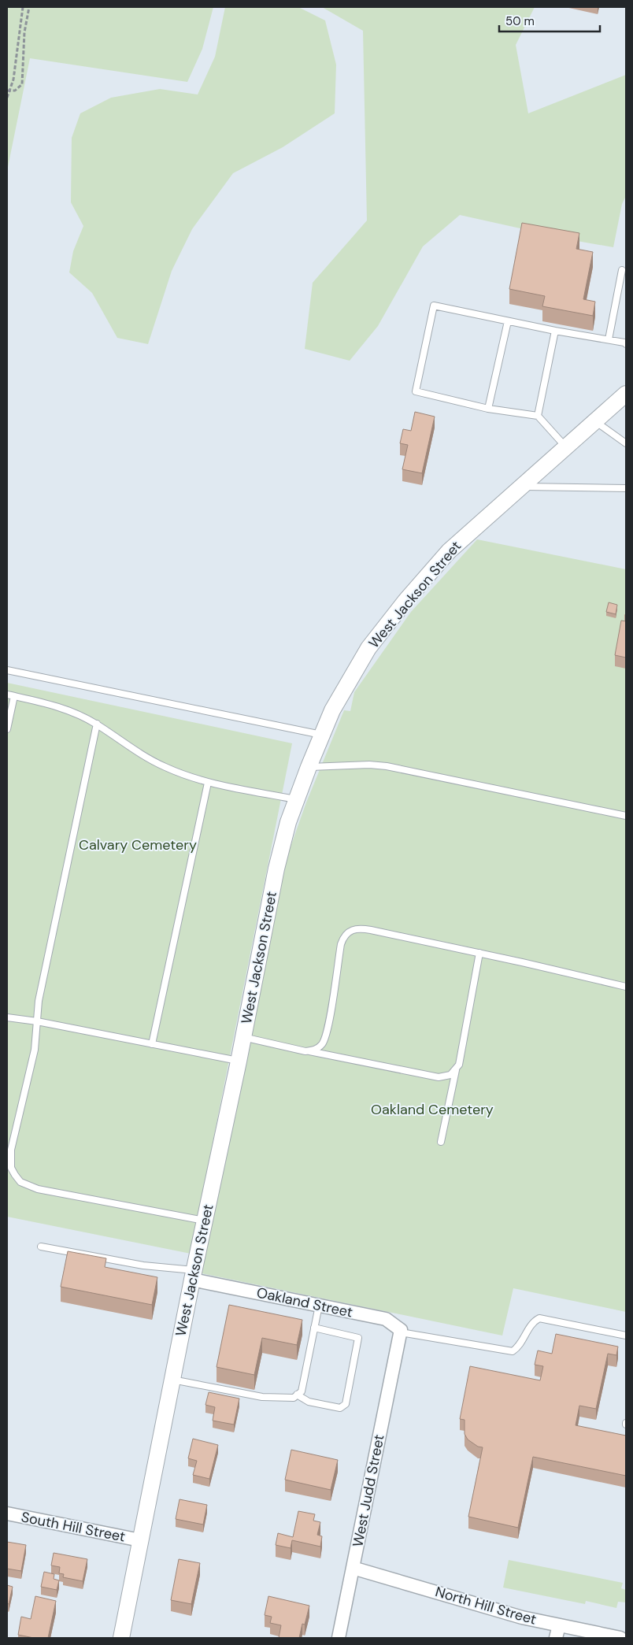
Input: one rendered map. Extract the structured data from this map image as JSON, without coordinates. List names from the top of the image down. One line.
{"streets":{"street":["West Jackson Street","Oakland Street","West Judd Street","South Hill Street","North Hill Street"]},"crossings":[["West Jackson Street","Oakland Street"],["West Jackson Street","South Hill Street"],["Oakland Street","West Judd Street"],["West Judd Street","North Hill Street"]],"parks":["Calvary Cemetery","Oakland Cemetery"],"scale_bar":"50 m"}
